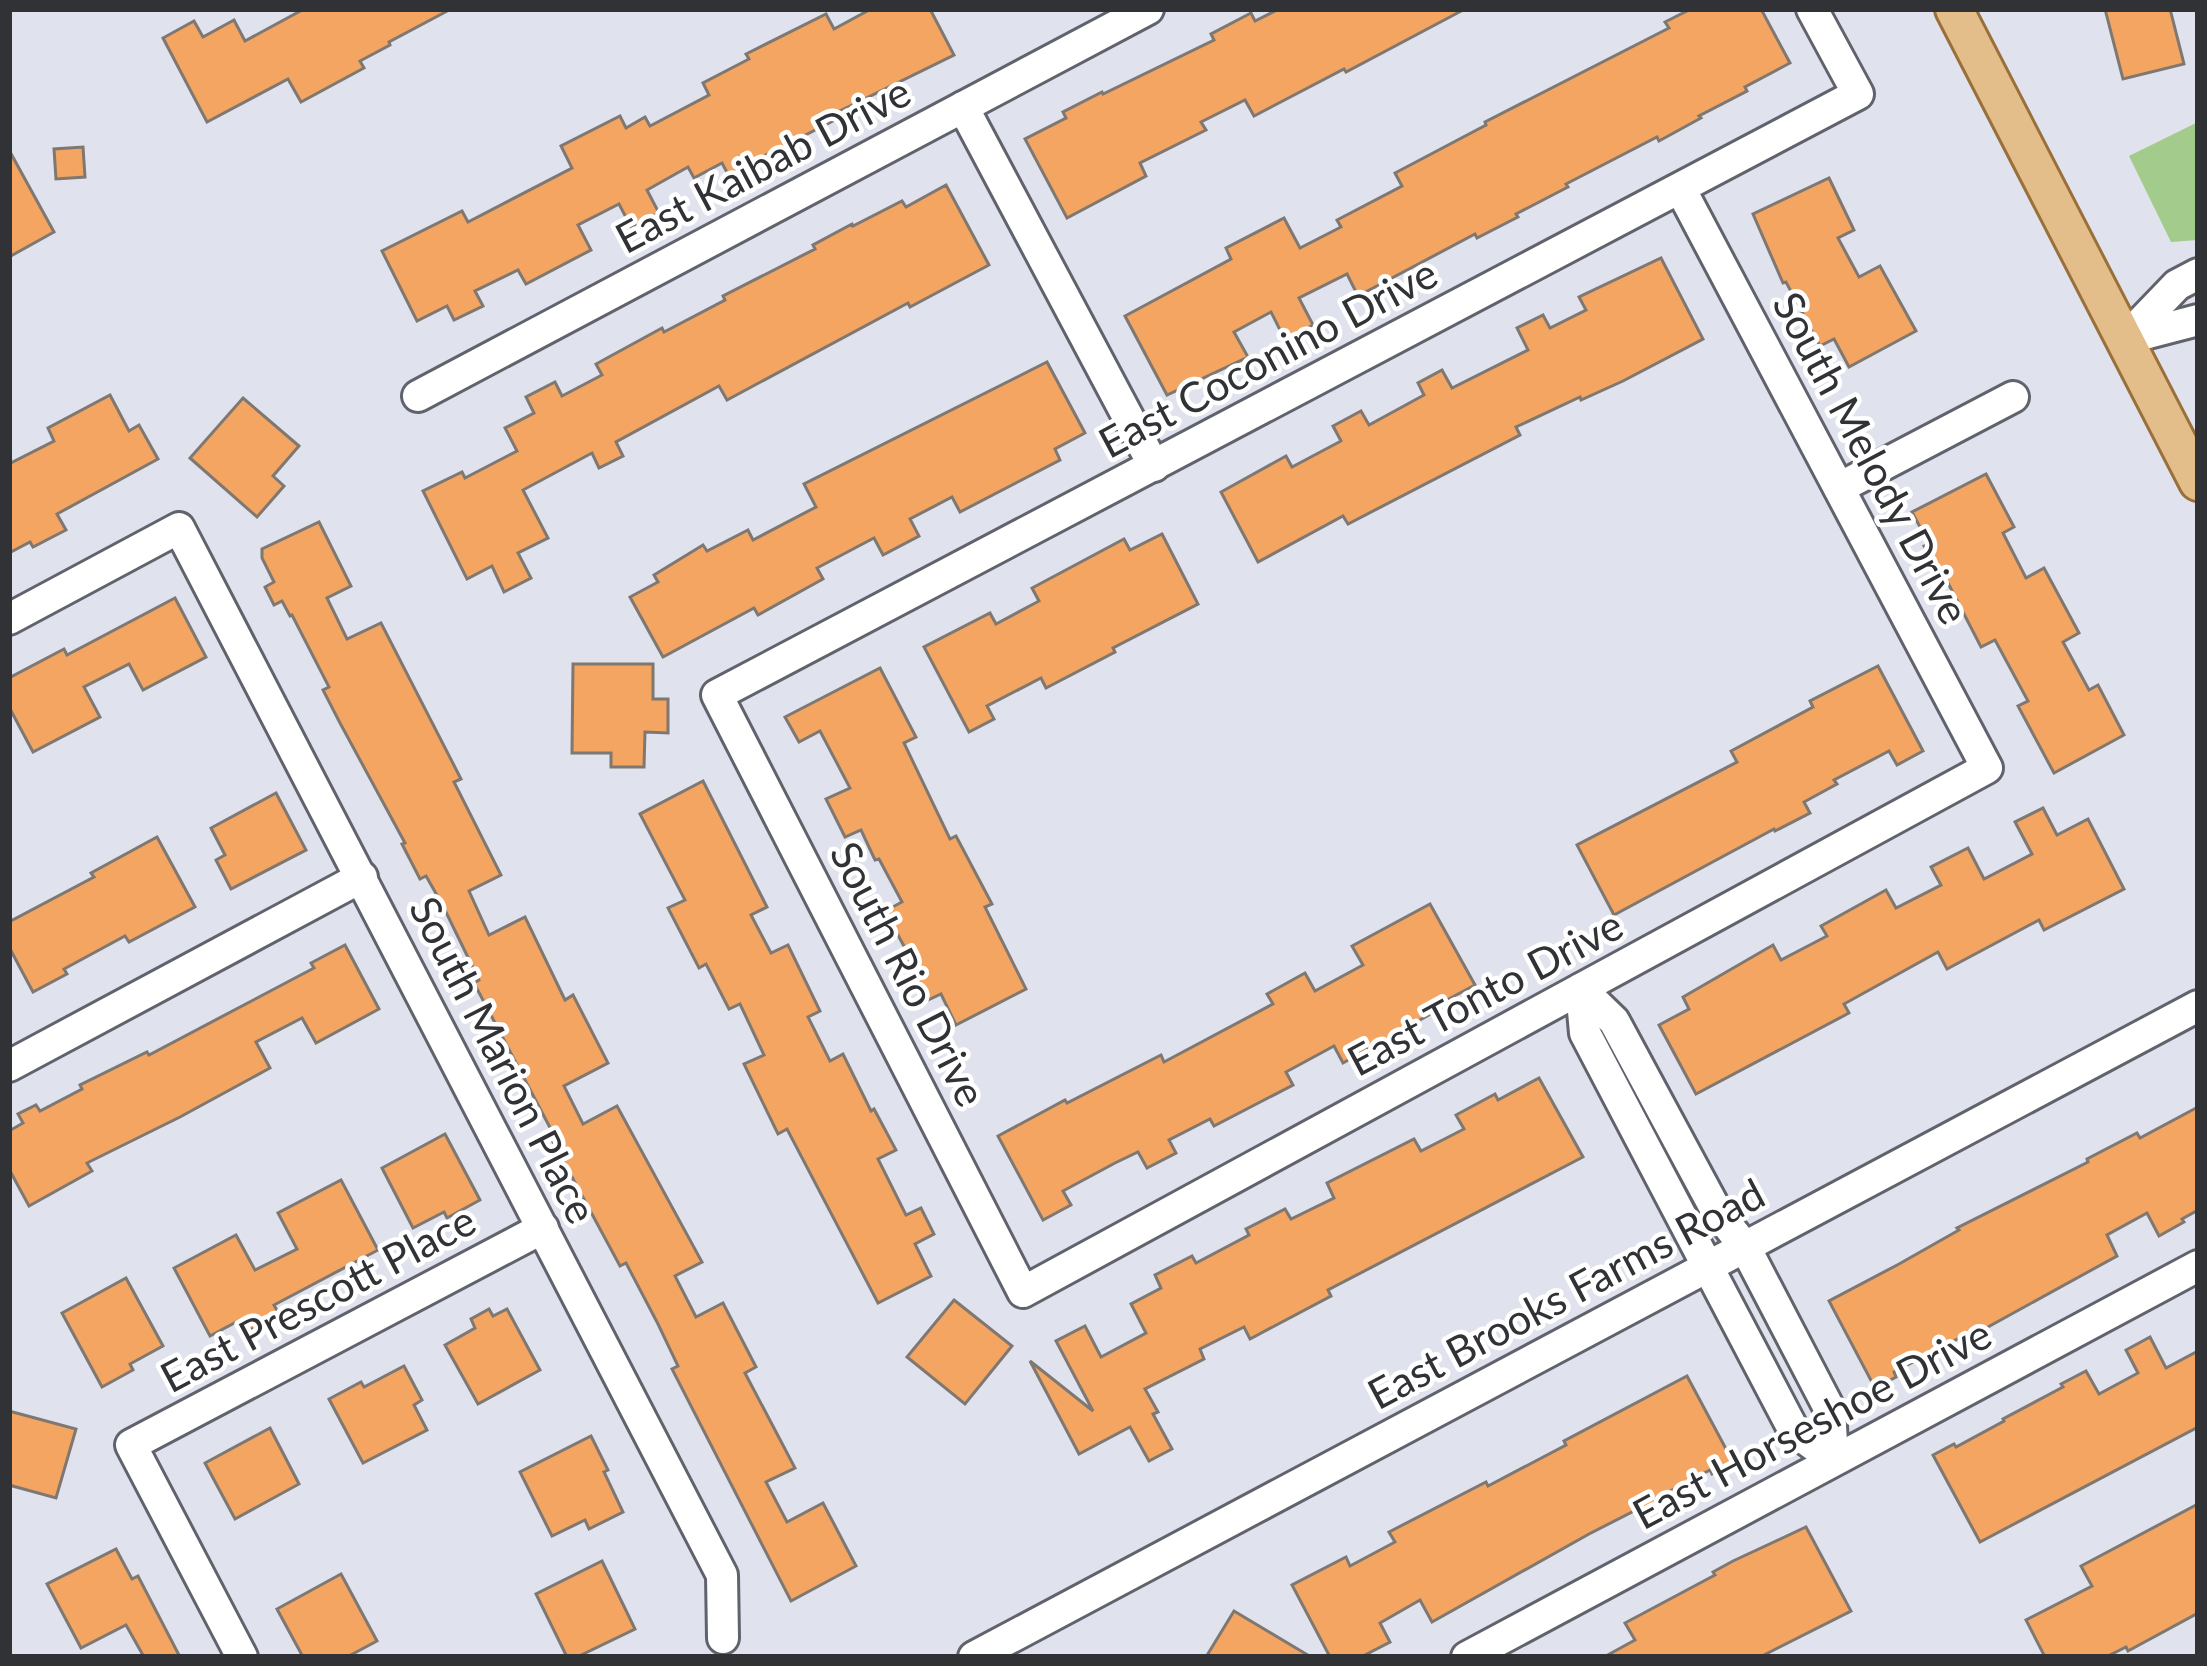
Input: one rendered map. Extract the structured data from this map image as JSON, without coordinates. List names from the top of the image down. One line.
{"streets":{"street":["East Kaibab Drive","East Coconino Drive","South Melody Drive","South Rio Drive","East Tonto Drive","South Marion Place","East Brooks Farms Road","East Prescott Place","East Horseshoe Drive"]},"crossings":[["East Coconino Drive","South Melody Drive"],["East Coconino Drive","South Rio Drive"],["South Melody Drive","East Tonto Drive"],["South Rio Drive","East Tonto Drive"],["South Marion Place","East Prescott Place"]]}
